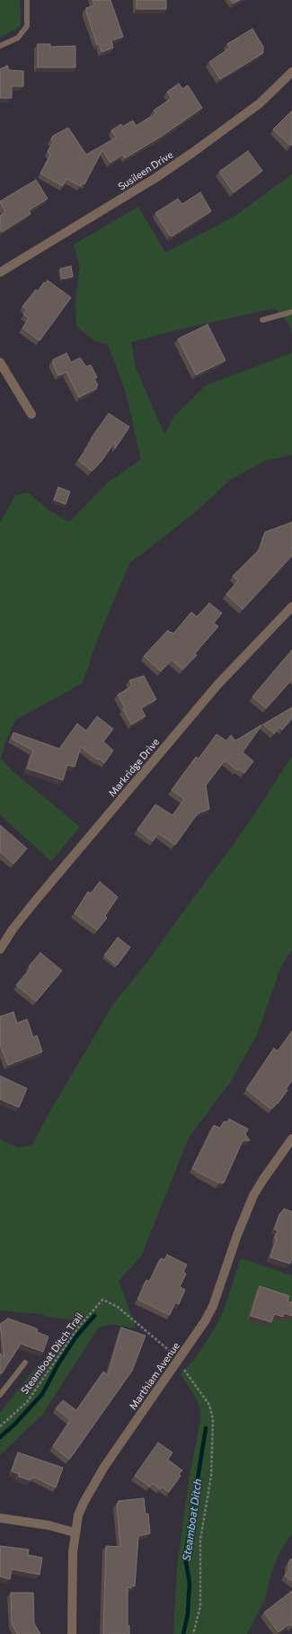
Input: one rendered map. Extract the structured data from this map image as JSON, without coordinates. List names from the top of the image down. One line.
{"streets":{"street":["Susileen Drive","Markridge Drive","Marthiam Avenue"],"path":["Steamboat Ditch Trail"]},"crossings":[["Steamboat Ditch Trail","Marthiam Avenue"]],"water":["Steamboat Ditch"]}
